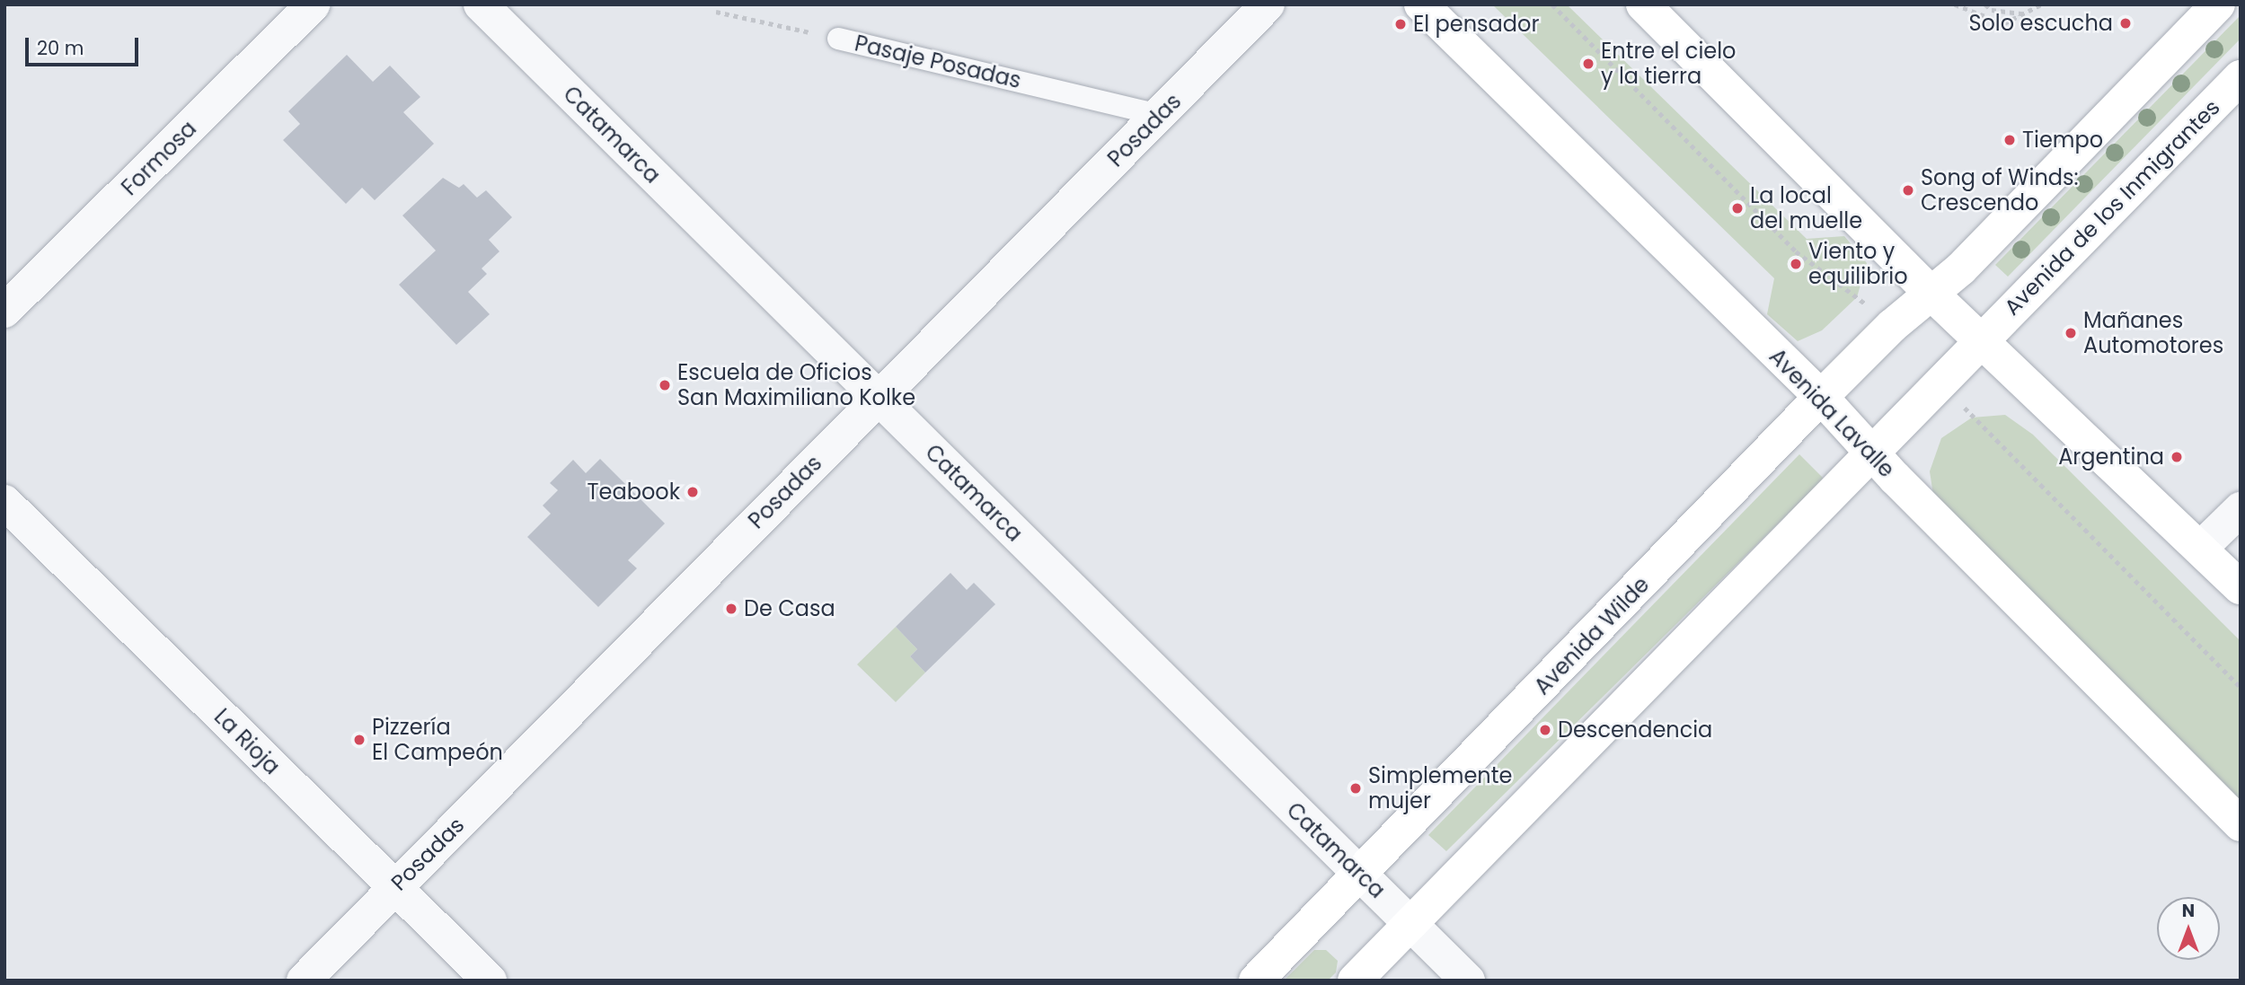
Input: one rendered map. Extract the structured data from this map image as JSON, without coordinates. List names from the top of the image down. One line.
{"streets":{"main road":["Avenida de los Inmigrantes","Avenida Lavalle","Avenida Wilde"],"street":["Posadas","Catamarca","Formosa","La Rioja"],"lane":["Pasaje Posadas"]},"crossings":[["Pasaje Posadas","Posadas"],["Posadas","Catamarca"],["Posadas","La Rioja"],["Catamarca","Avenida Wilde"],["Avenida Lavalle","Avenida Wilde"]],"places":["Solo escucha","El pensador","Entre el cielo y la tierra","Tiempo","Song of Winds: Crescendo","La local del muelle","Viento y equilibrio","Mañanes Automotores","Escuela de Oficios San Maximiliano Kolke","Argentina","Teabook","De Casa","Descendencia","Pizzería El Campeón","Simplemente mujer"],"scale_bar":"20 m","north":"top"}
